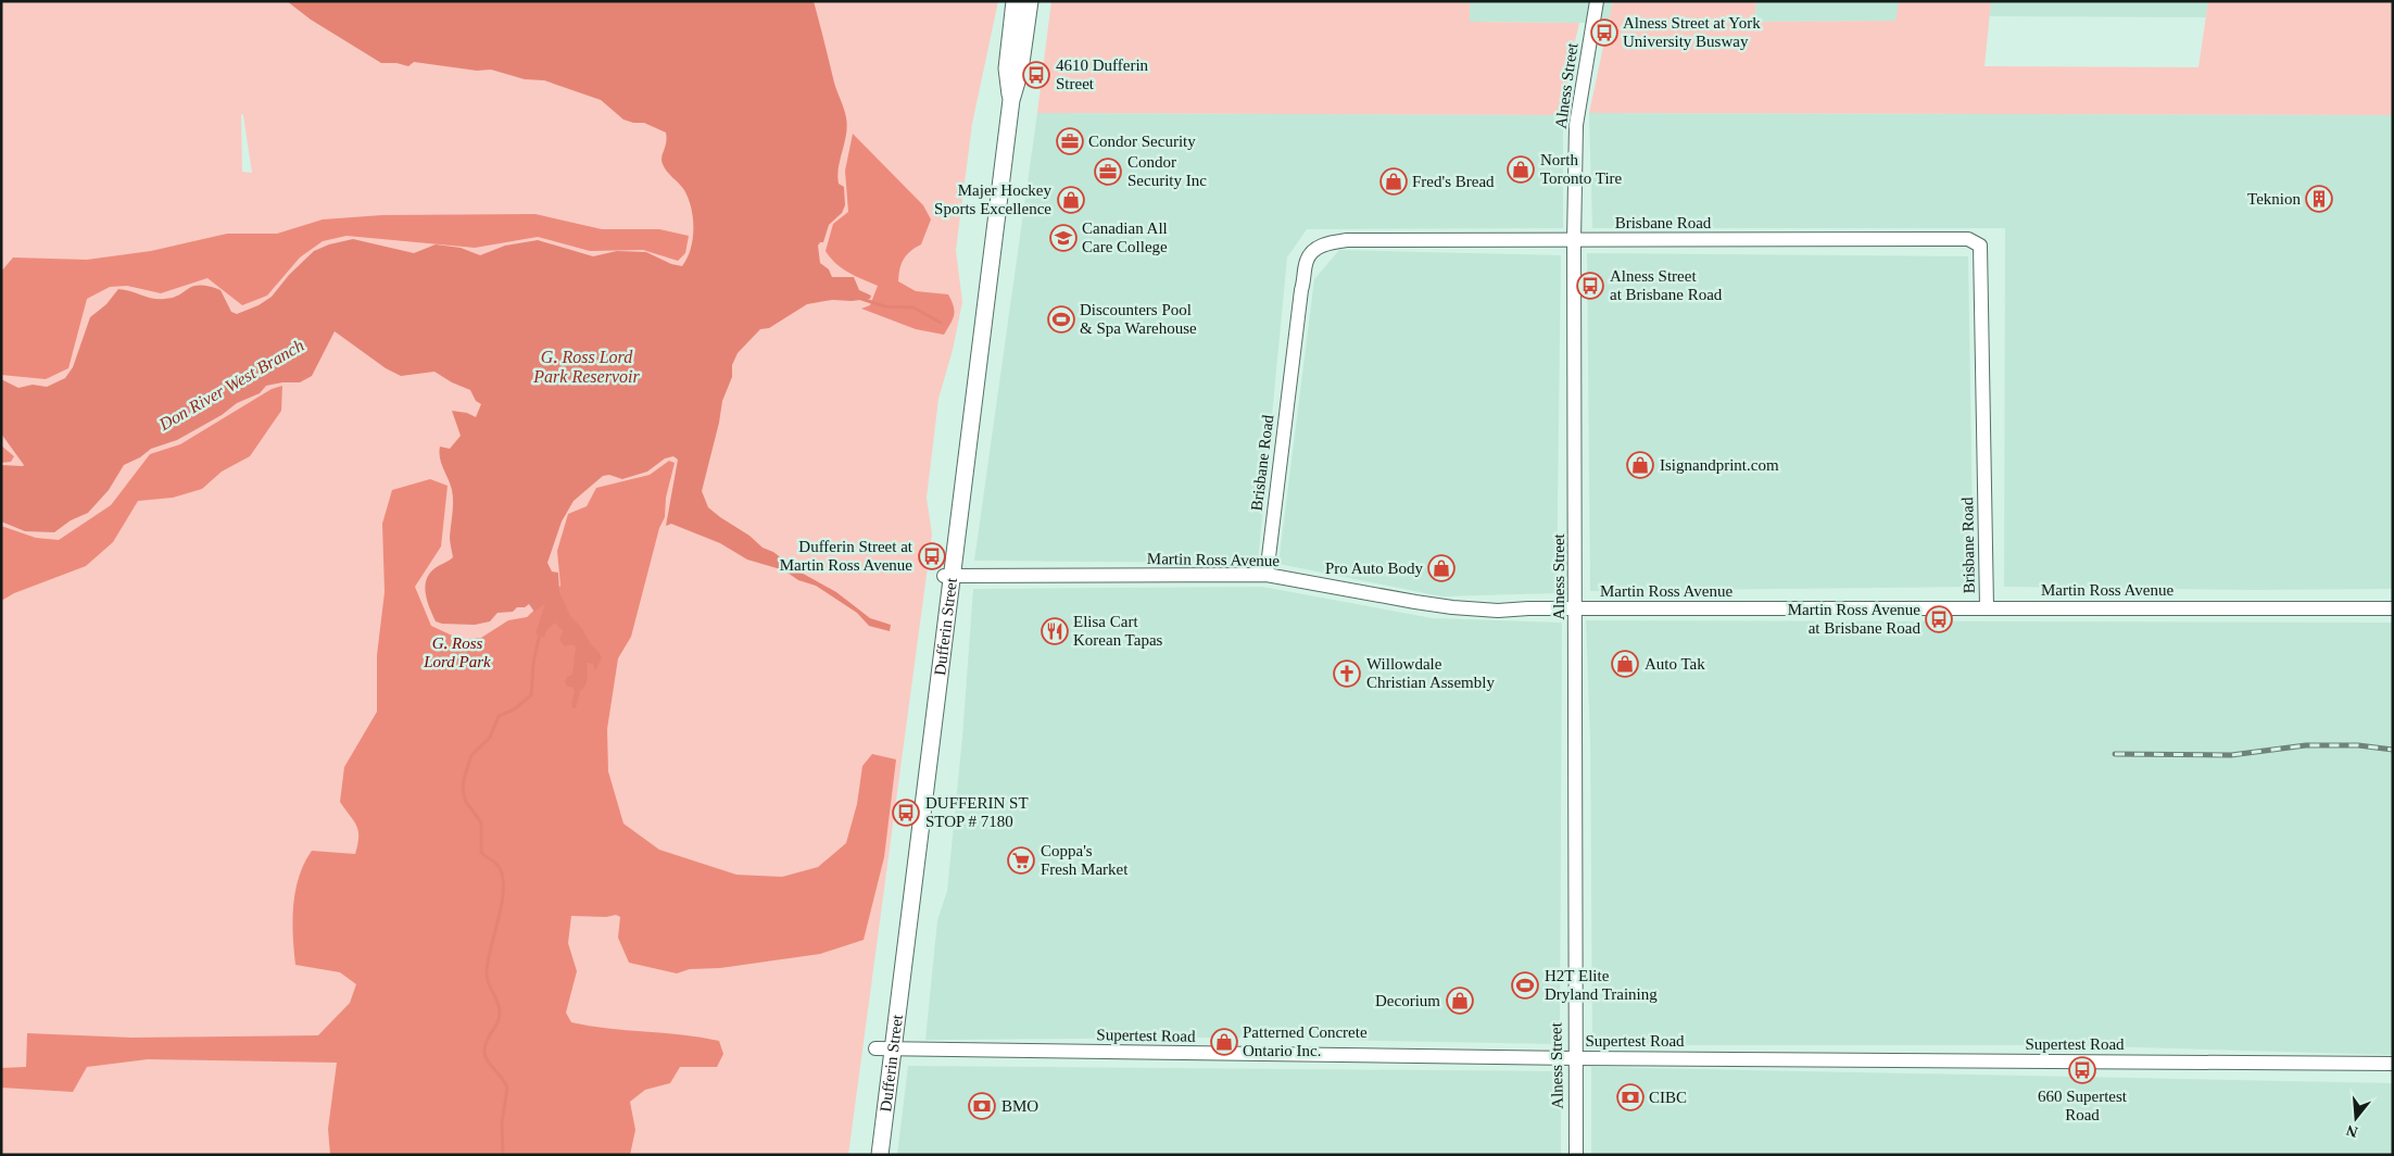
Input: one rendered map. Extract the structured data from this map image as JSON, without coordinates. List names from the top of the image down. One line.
{"streets":{"main road":["Dufferin Street"],"street":["Alness Street","Brisbane Road","Martin Ross Avenue","Supertest Road"]},"crossings":[["Alness Street","Brisbane Road"],["Alness Street","Martin Ross Avenue"],["Alness Street","Supertest Road"],["Brisbane Road","Martin Ross Avenue"],["Martin Ross Avenue","Dufferin Street"],["Dufferin Street","Supertest Road"]],"water":["G. Ross Lord Park Reservoir","Don River West Branch"],"parks":["G. Ross Lord Park"],"places":{"bus stop":["Alness Street at York University Busway","4610 Dufferin Street","Alness Street at Brisbane Road","Dufferin Street at Martin Ross Avenue","Martin Ross Avenue at Brisbane Road","DUFFERIN ST STOP # 7180","660 Supertest Road"],"office":["Condor Security","Condor Security Inc"],"shop":["North Toronto Tire","Fred's Bread","Majer Hockey Sports Excellence","Isignandprint.com","Pro Auto Body","Auto Tak","Decorium","Patterned Concrete Ontario Inc."],"building":["Teknion"],"school or university":["Canadian All Care College"],"sports":["Discounters Pool & Spa Warehouse","H2T Elite Dryland Training"],"restaurant":["Elisa Cart Korean Tapas"],"church":["Willowdale Christian Assembly"],"supermarket":["Coppa's Fresh Market"],"bank":["CIBC","BMO"]},"north":"bottom"}
